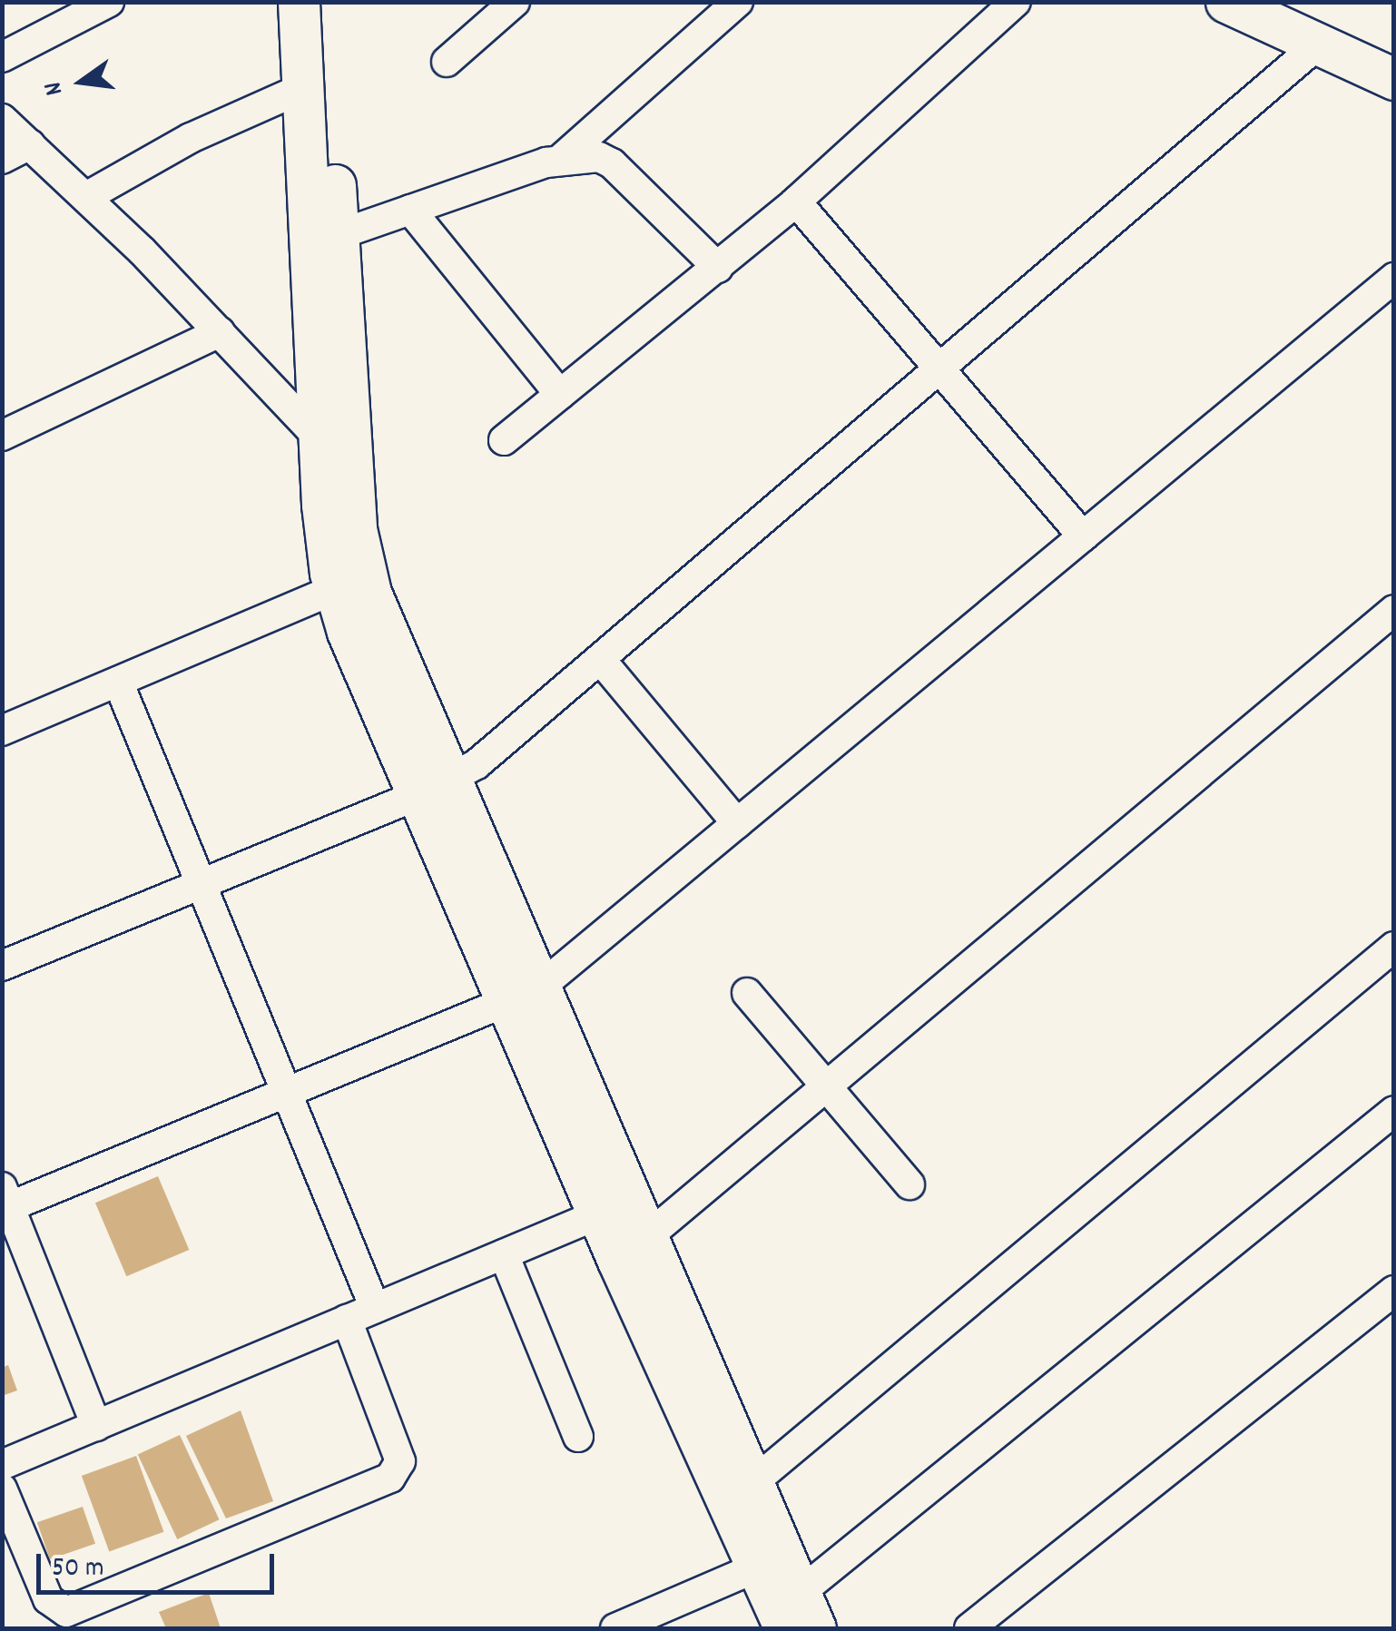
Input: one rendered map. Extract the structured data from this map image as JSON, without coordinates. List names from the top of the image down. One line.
{"scale_bar":"50 m","north":"left"}
